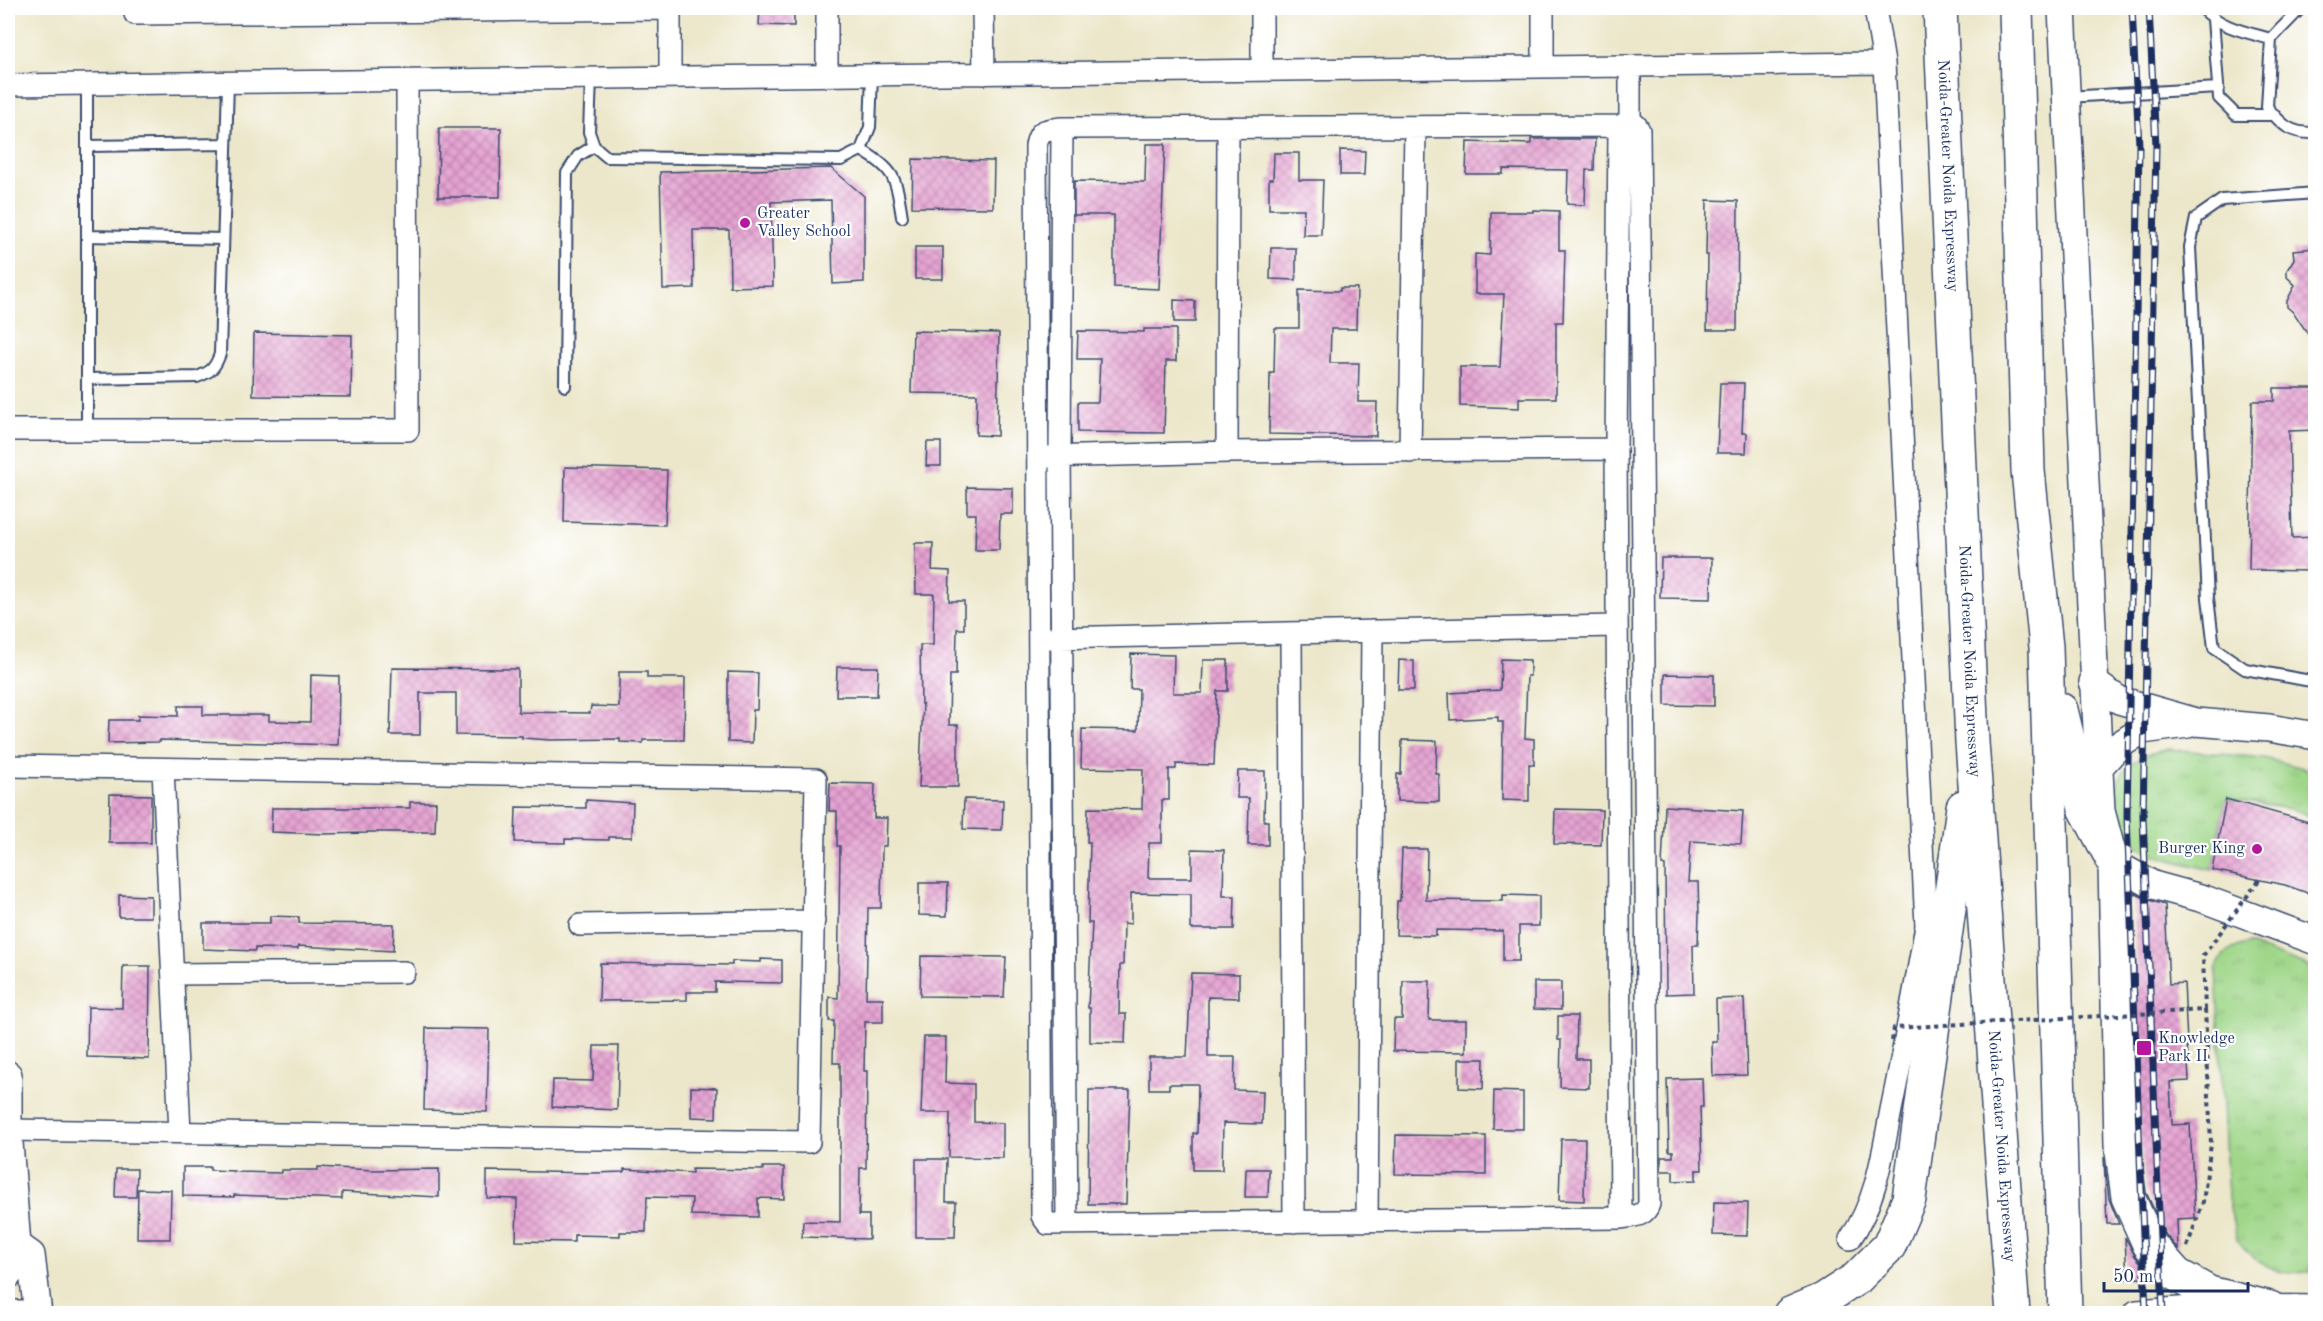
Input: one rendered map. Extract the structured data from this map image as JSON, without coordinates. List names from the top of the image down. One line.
{"streets":{"highway":["Noida-Greater Noida Expressway"]},"places":{"other":["Greater Valley School","Burger King"],"transit":["Knowledge Park II"]},"scale_bar":"50 m"}
